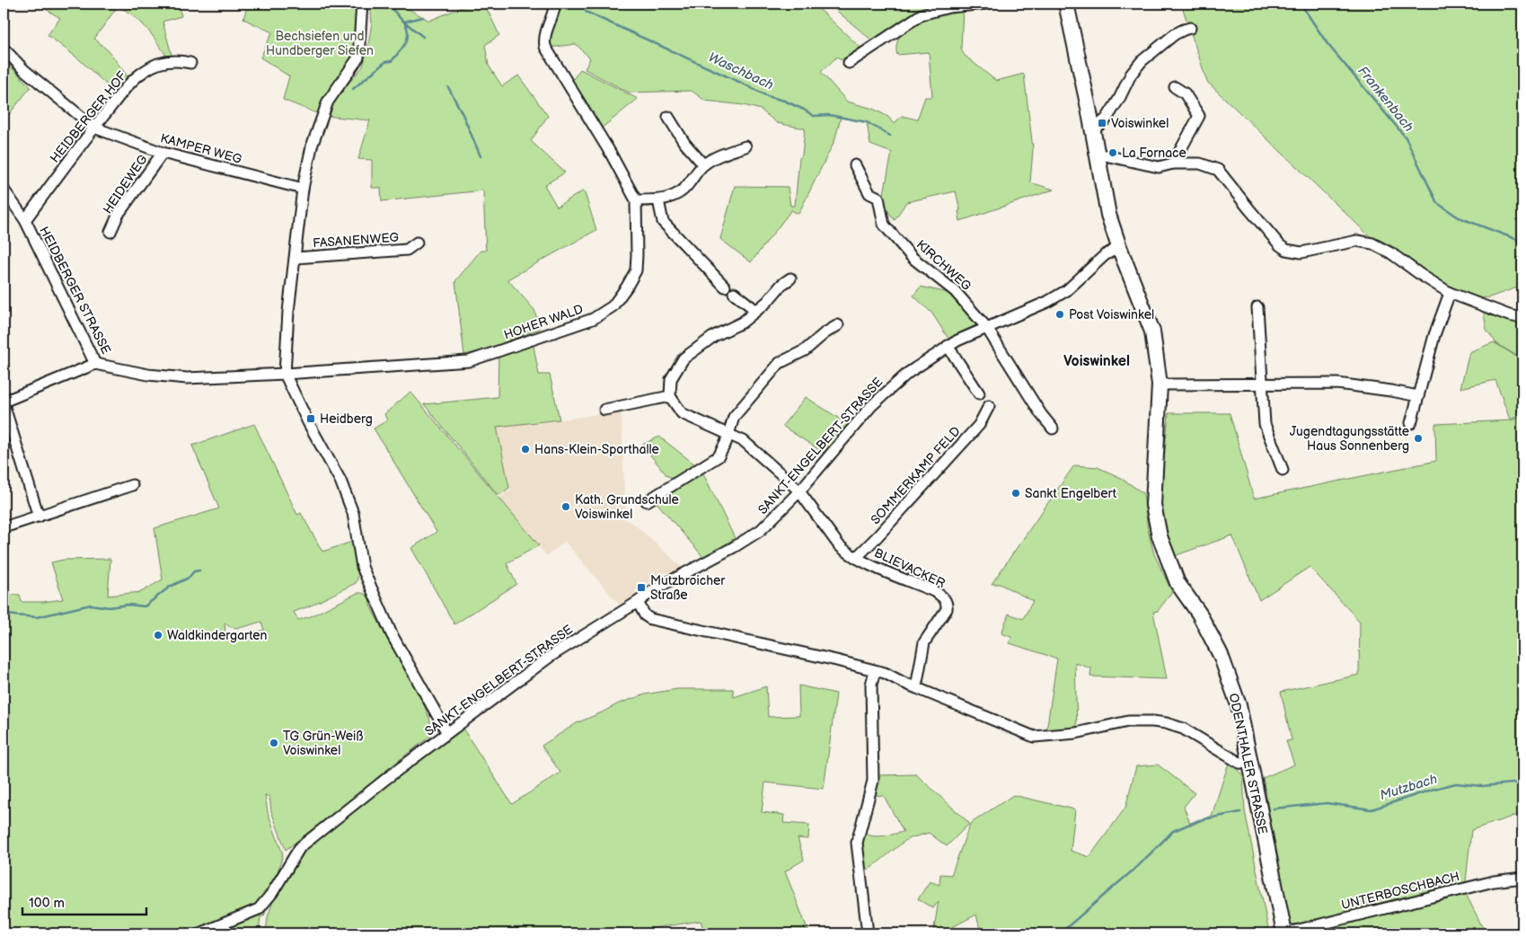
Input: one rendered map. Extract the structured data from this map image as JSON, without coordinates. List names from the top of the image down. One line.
{"streets":{"main road":["ODENTHALER STRASSE"],"street":["HEIDBERGER HOF","KAMPER WEG","HEIDEWEG","FASANENWEG","KIRCHWEG","HEIDBERGER STRASSE","HOHER WALD","SANKT-ENGELBERT-STRASSE","SOMMERKAMP FELD","BLIEVACKER","UNTERBOSCHBACH"]},"crossings":[["HEIDBERGER HOF","KAMPER WEG"],["HEIDBERGER HOF","HEIDBERGER STRASSE"],["KAMPER WEG","HEIDEWEG"],["KIRCHWEG","SANKT-ENGELBERT-STRASSE"],["HEIDBERGER STRASSE","HOHER WALD"],["SANKT-ENGELBERT-STRASSE","BLIEVACKER"],["SANKT-ENGELBERT-STRASSE","ODENTHALER STRASSE"],["SOMMERKAMP FELD","BLIEVACKER"],["ODENTHALER STRASSE","UNTERBOSCHBACH"]],"districts":["Voiswinkel"],"water":["Waschbach","Frankenbach","Mutzbach"],"parks":["Bechsiefen und Hundberger Siefen"],"places":{"transit":["Voiswinkel","Heidberg","Mutzbroicher Straße"],"other":["La Fornace","Post Voiswinkel","Jugendtagungsstätte Haus Sonnenberg","Hans-Klein-Sporthalle","Sankt Engelbert","Kath. Grundschule Voiswinkel","Waldkindergarten","TG Grün-Weiß Voiswinkel"]},"scale_bar":"100 m"}
